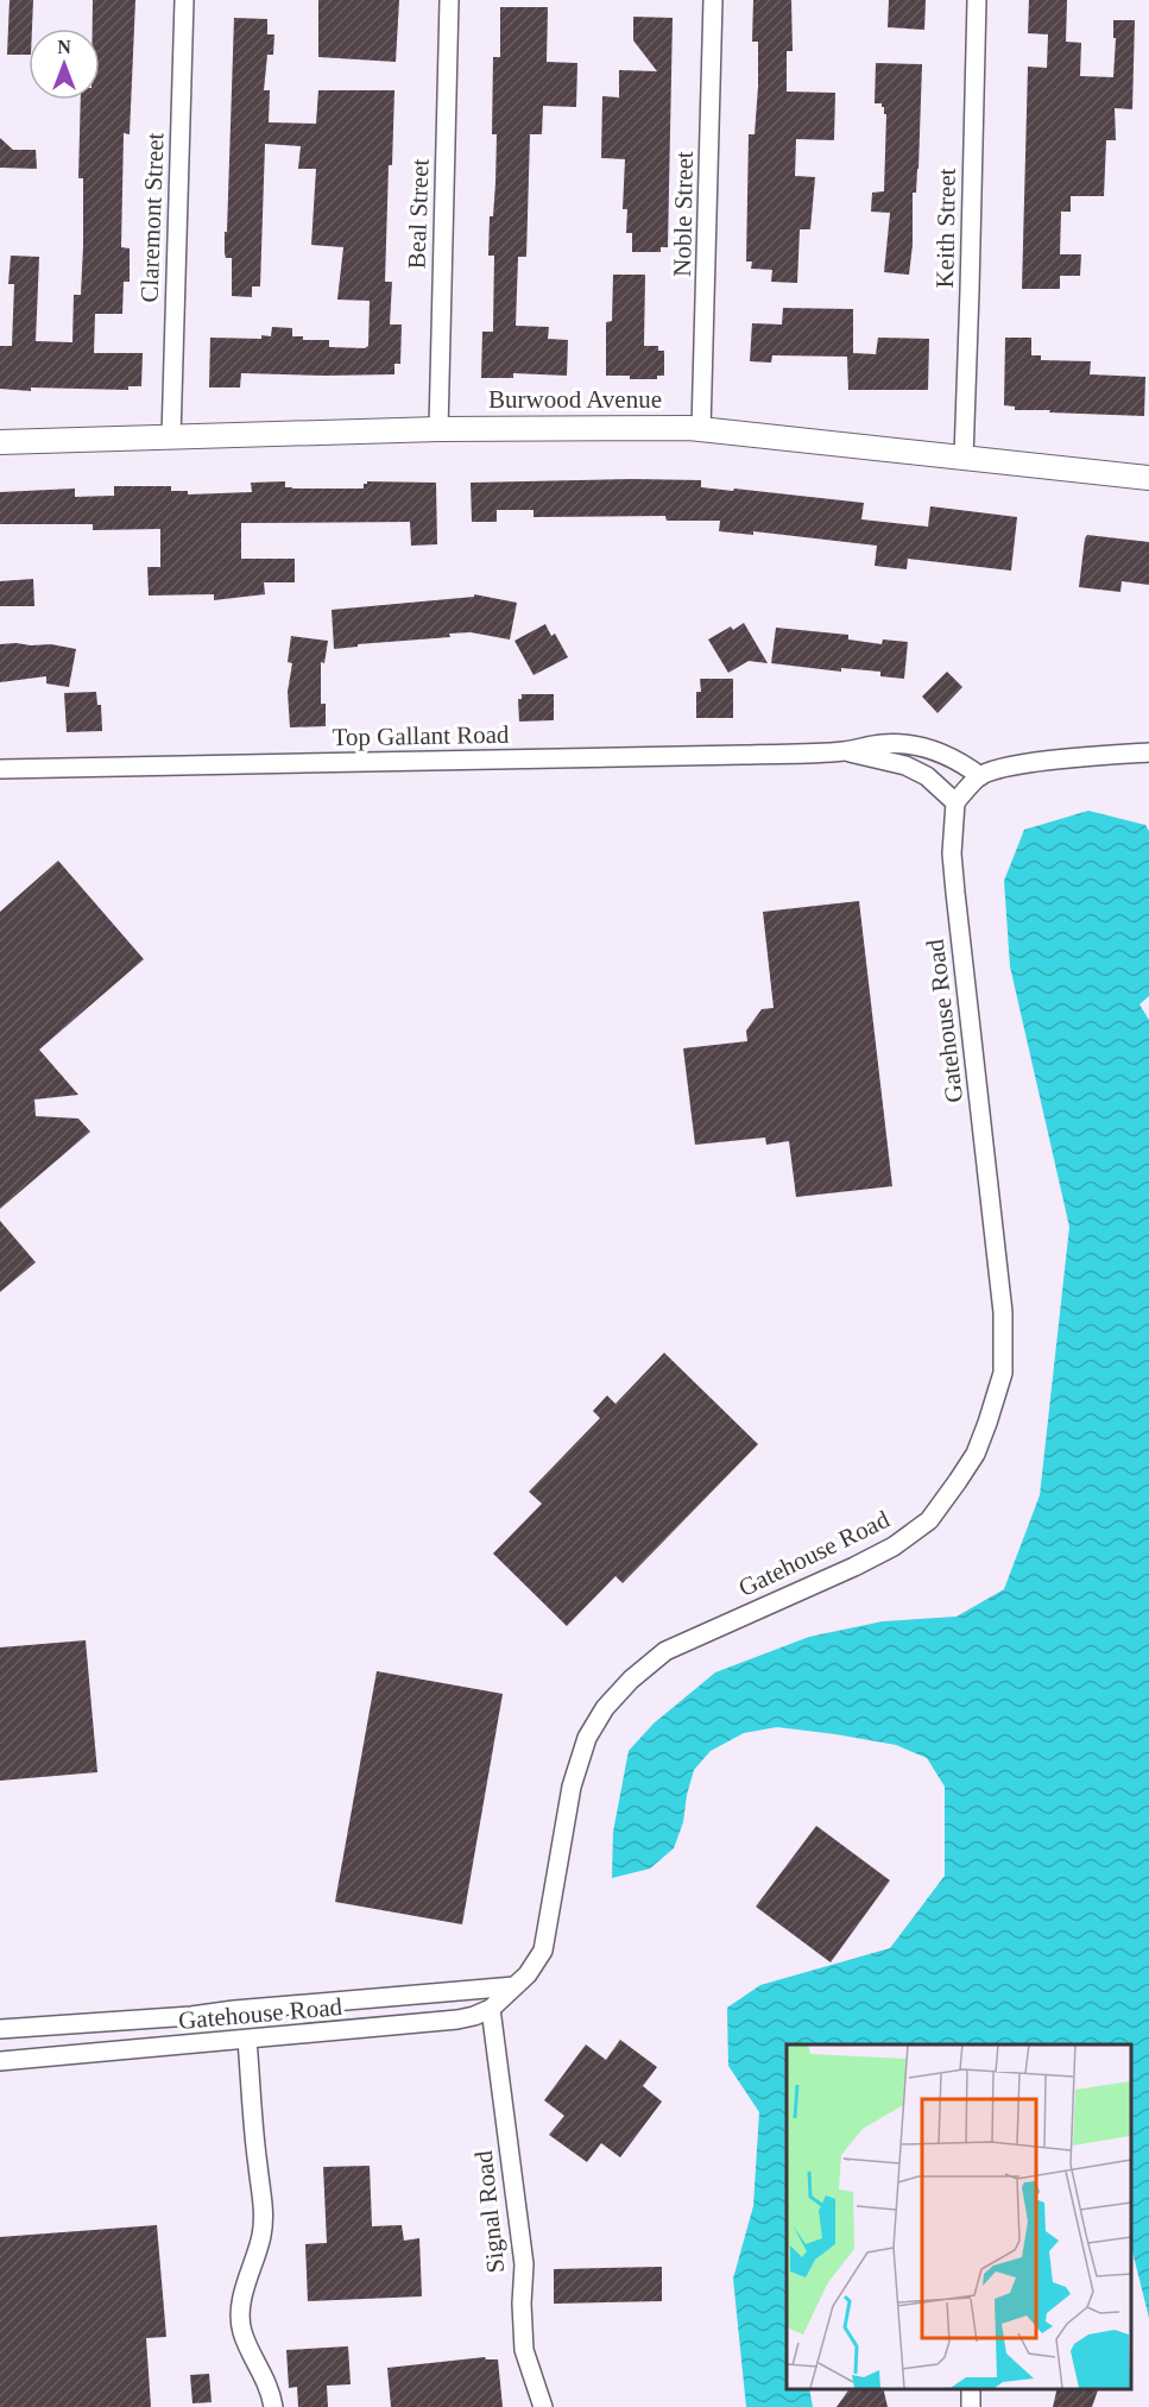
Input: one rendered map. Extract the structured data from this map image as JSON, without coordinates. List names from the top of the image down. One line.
{"streets":{"street":["Beal Street","Noble Street","Claremont Street","Keith Street","Burwood Avenue","Top Gallant Road","Gatehouse Road","Signal Road"]},"crossings":[["Beal Street","Burwood Avenue"],["Noble Street","Burwood Avenue"],["Claremont Street","Burwood Avenue"],["Keith Street","Burwood Avenue"],["Top Gallant Road","Gatehouse Road"],["Gatehouse Road","Signal Road"]],"north":"top"}
